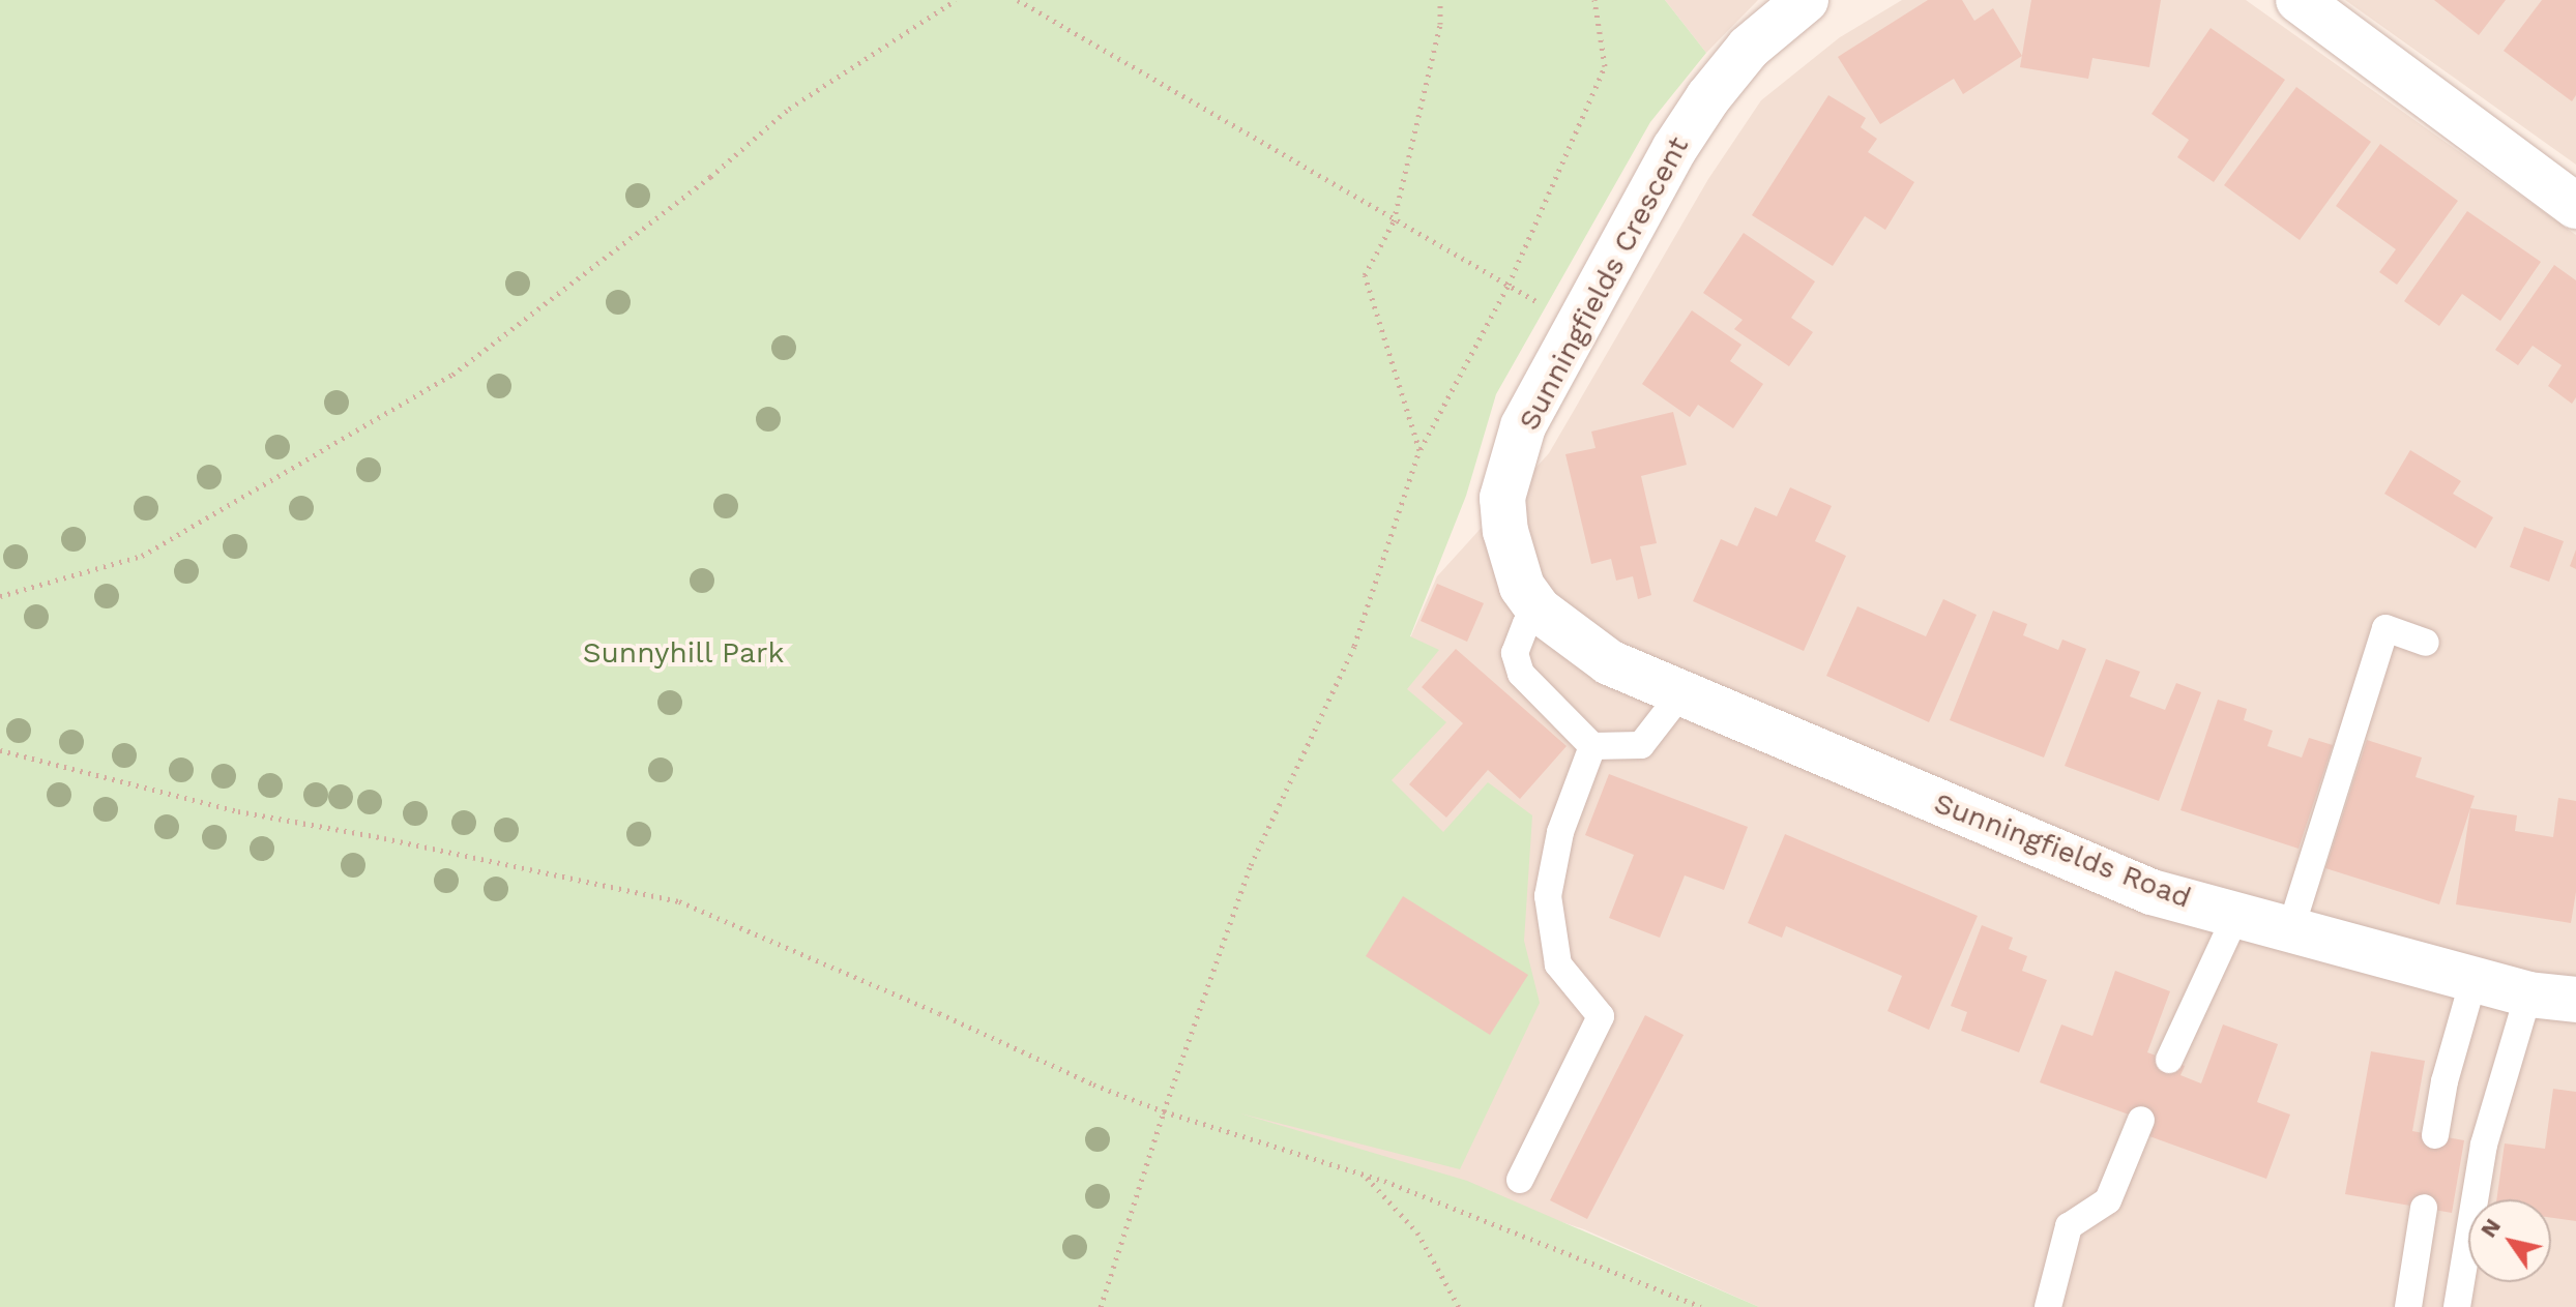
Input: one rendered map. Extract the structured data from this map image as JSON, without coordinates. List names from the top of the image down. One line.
{"streets":{"street":["Sunningfields Crescent","Sunningfields Road"]},"crossings":[["Sunningfields Crescent","Sunningfields Road"]],"parks":["Sunnyhill Park"],"north":"top left"}
